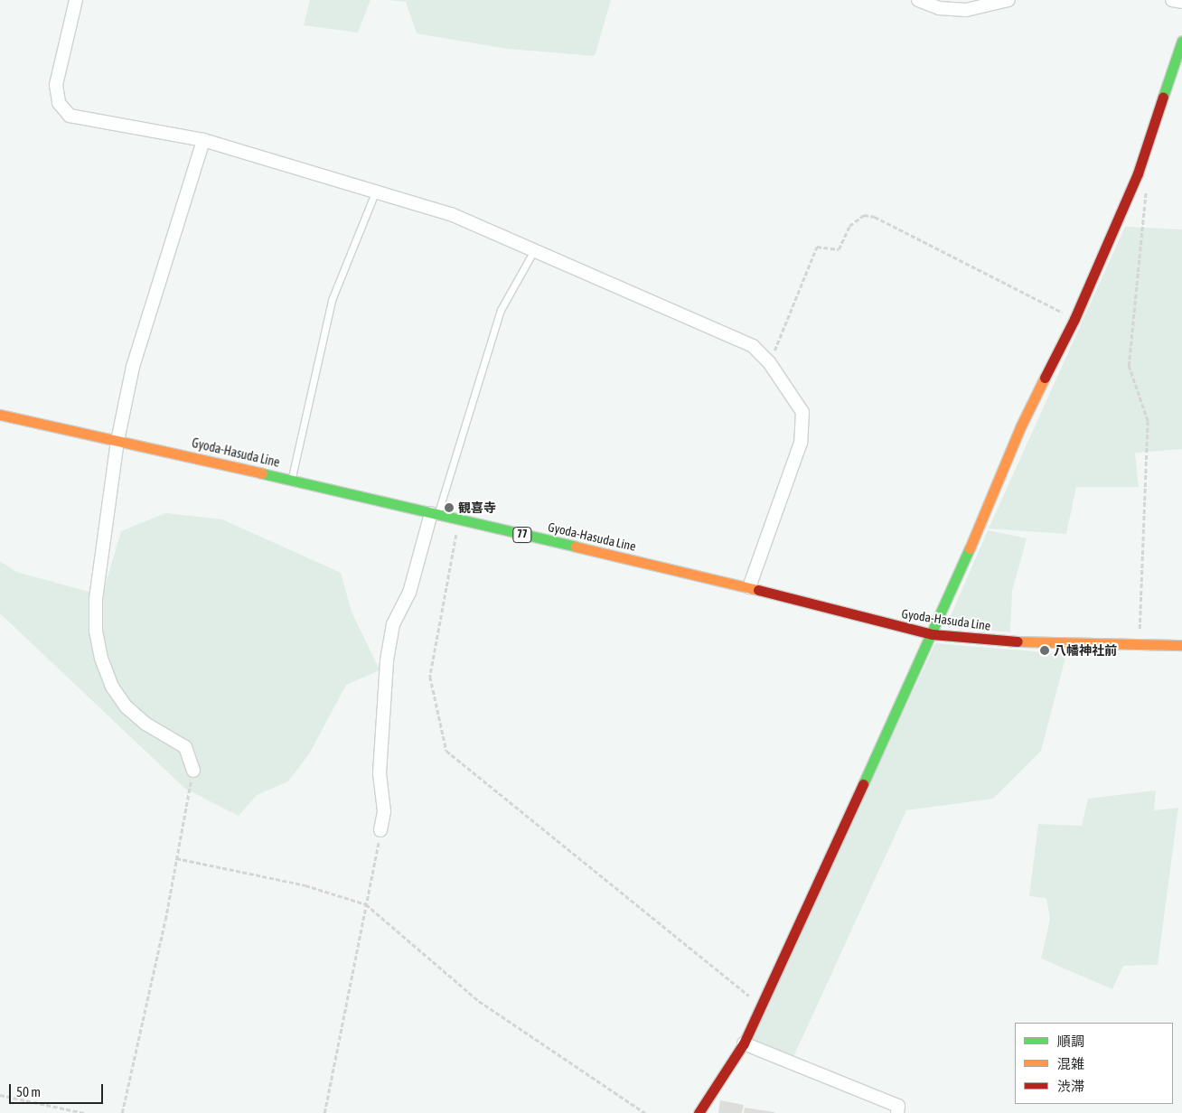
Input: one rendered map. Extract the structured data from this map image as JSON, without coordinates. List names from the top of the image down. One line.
{"streets":{"main road":["Gyoda-Hasuda Line","77"]},"places":["観喜寺","八幡神社前"],"legend":["順調","混雑","渋滞"],"scale_bar":"50 m"}
